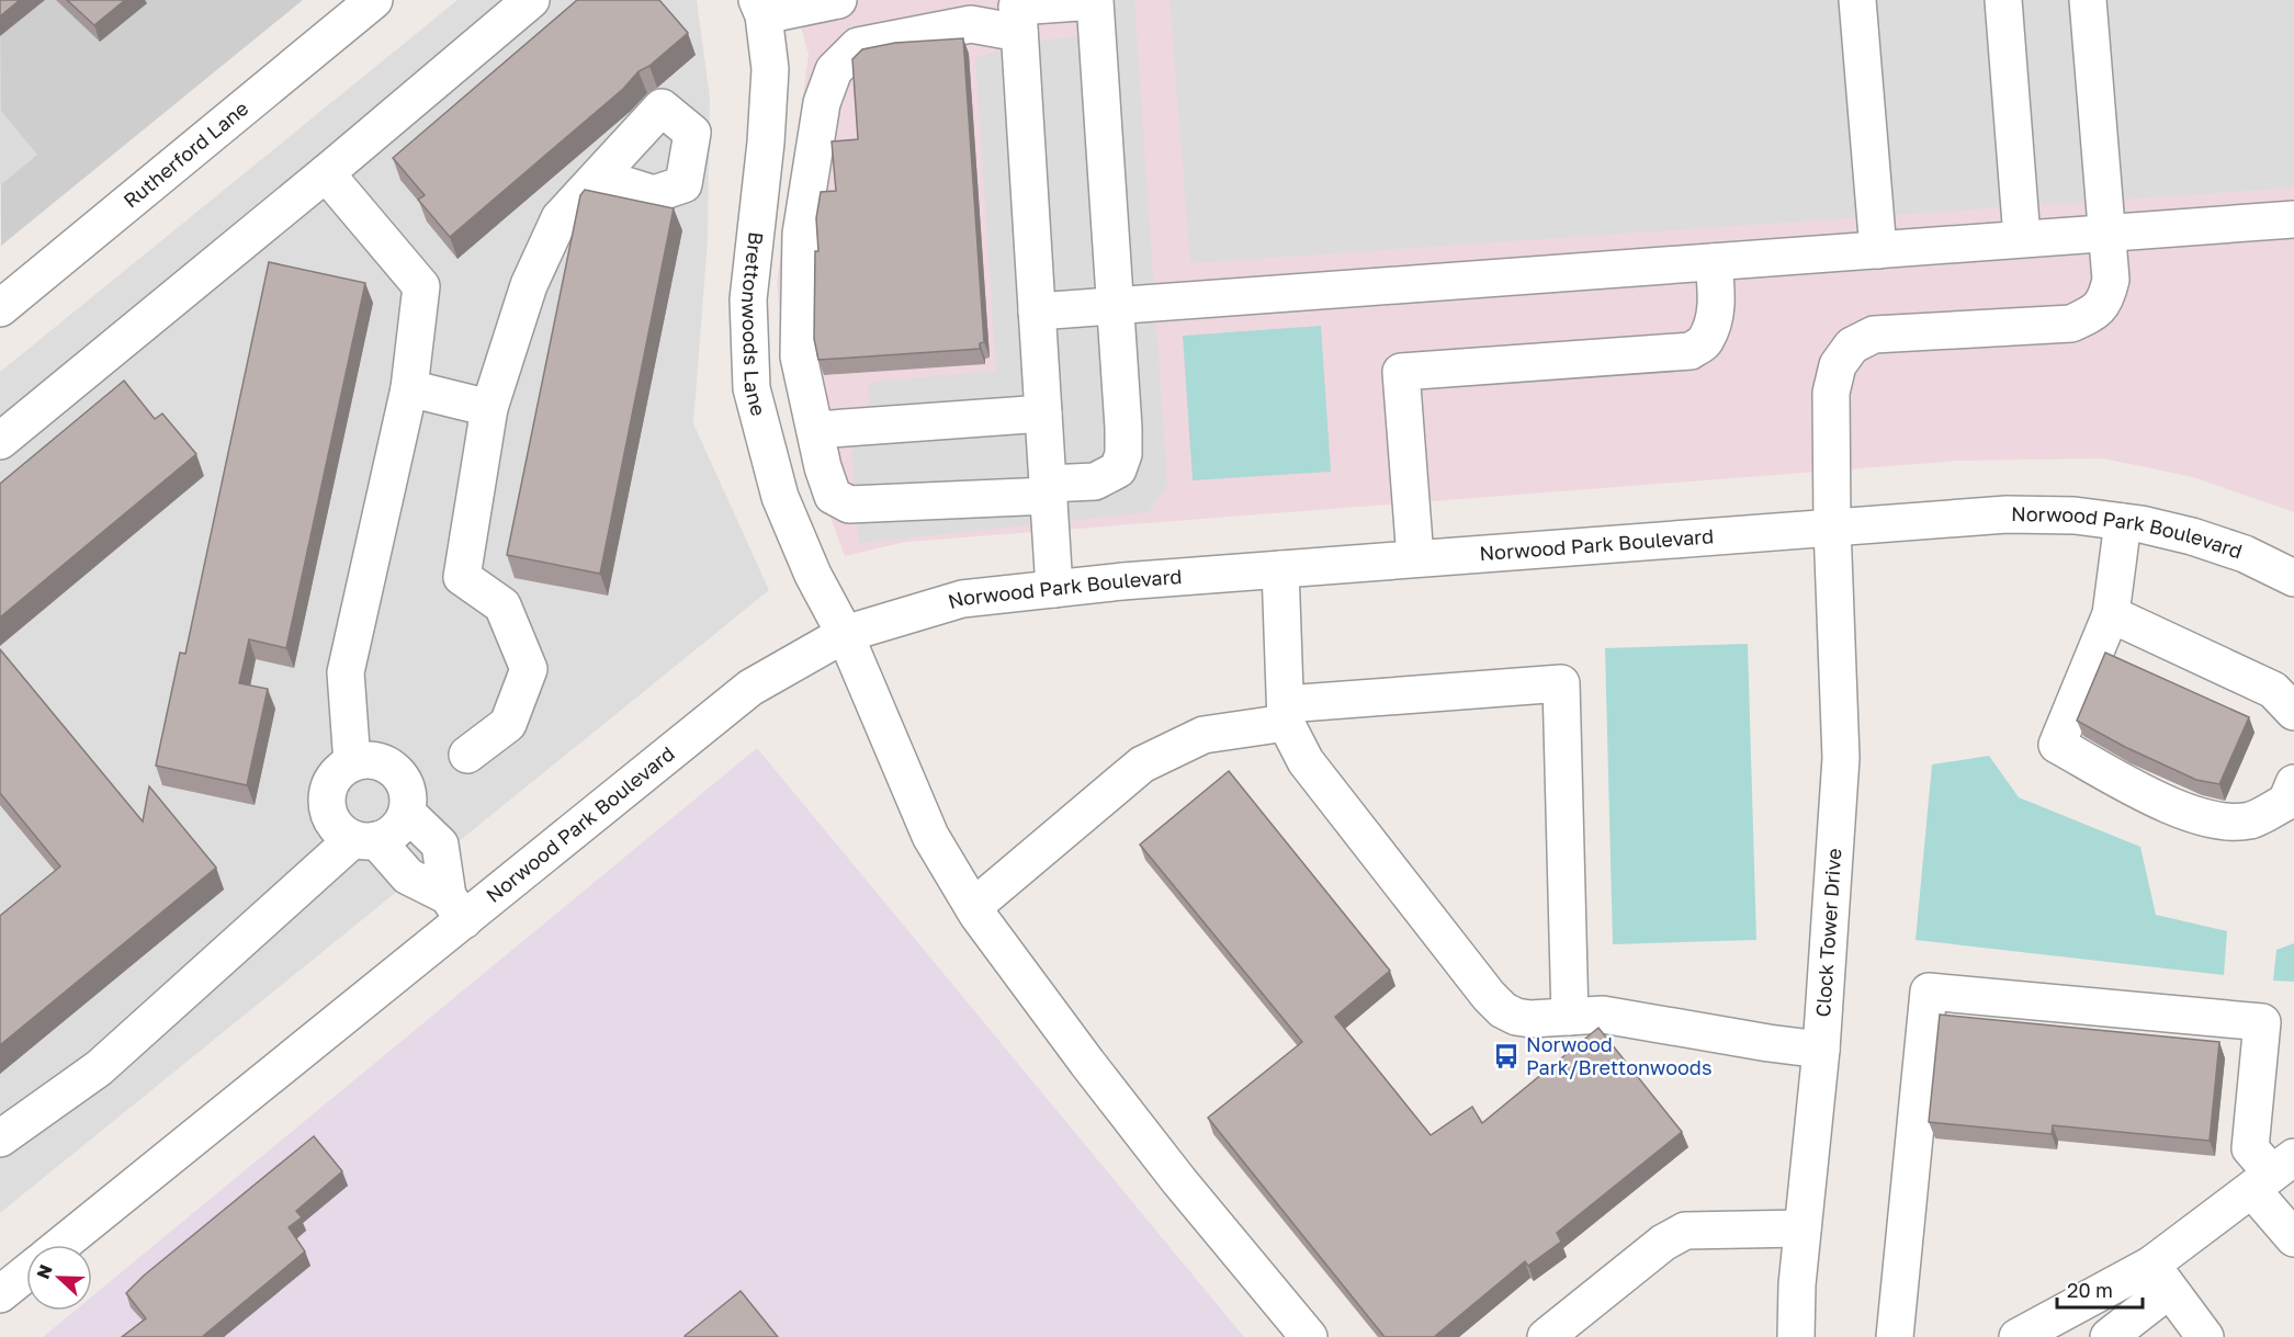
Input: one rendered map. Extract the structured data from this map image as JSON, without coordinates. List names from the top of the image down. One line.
{"streets":{"street":["Rutherford Lane","Brettonwoods Lane","Norwood Park Boulevard","Clock Tower Drive"]},"crossings":[["Brettonwoods Lane","Norwood Park Boulevard"],["Norwood Park Boulevard","Clock Tower Drive"]],"places":{"bus stop":["Norwood Park/Brettonwoods"]},"scale_bar":"20 m","north":"left"}
